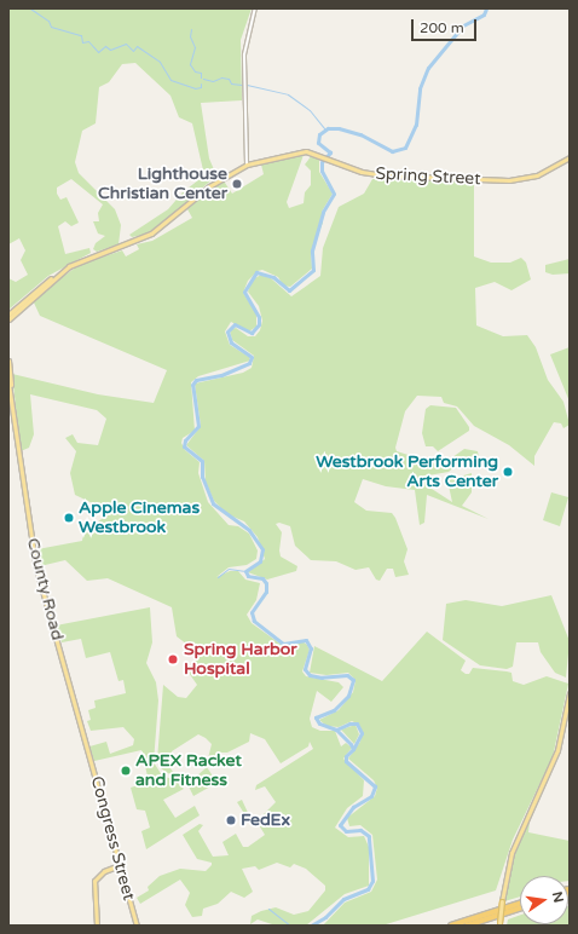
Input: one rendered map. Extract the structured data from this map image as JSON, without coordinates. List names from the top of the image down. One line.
{"streets":{"main road":["Spring Street","County Road","Congress Street"]},"crossings":[["County Road","Congress Street"]],"places":["Lighthouse Christian Center","Westbrook Performing Arts Center","Apple Cinemas Westbrook","Spring Harbor Hospital","APEX Racket and Fitness","FedEx"],"scale_bar":"200 m","north":"right"}
